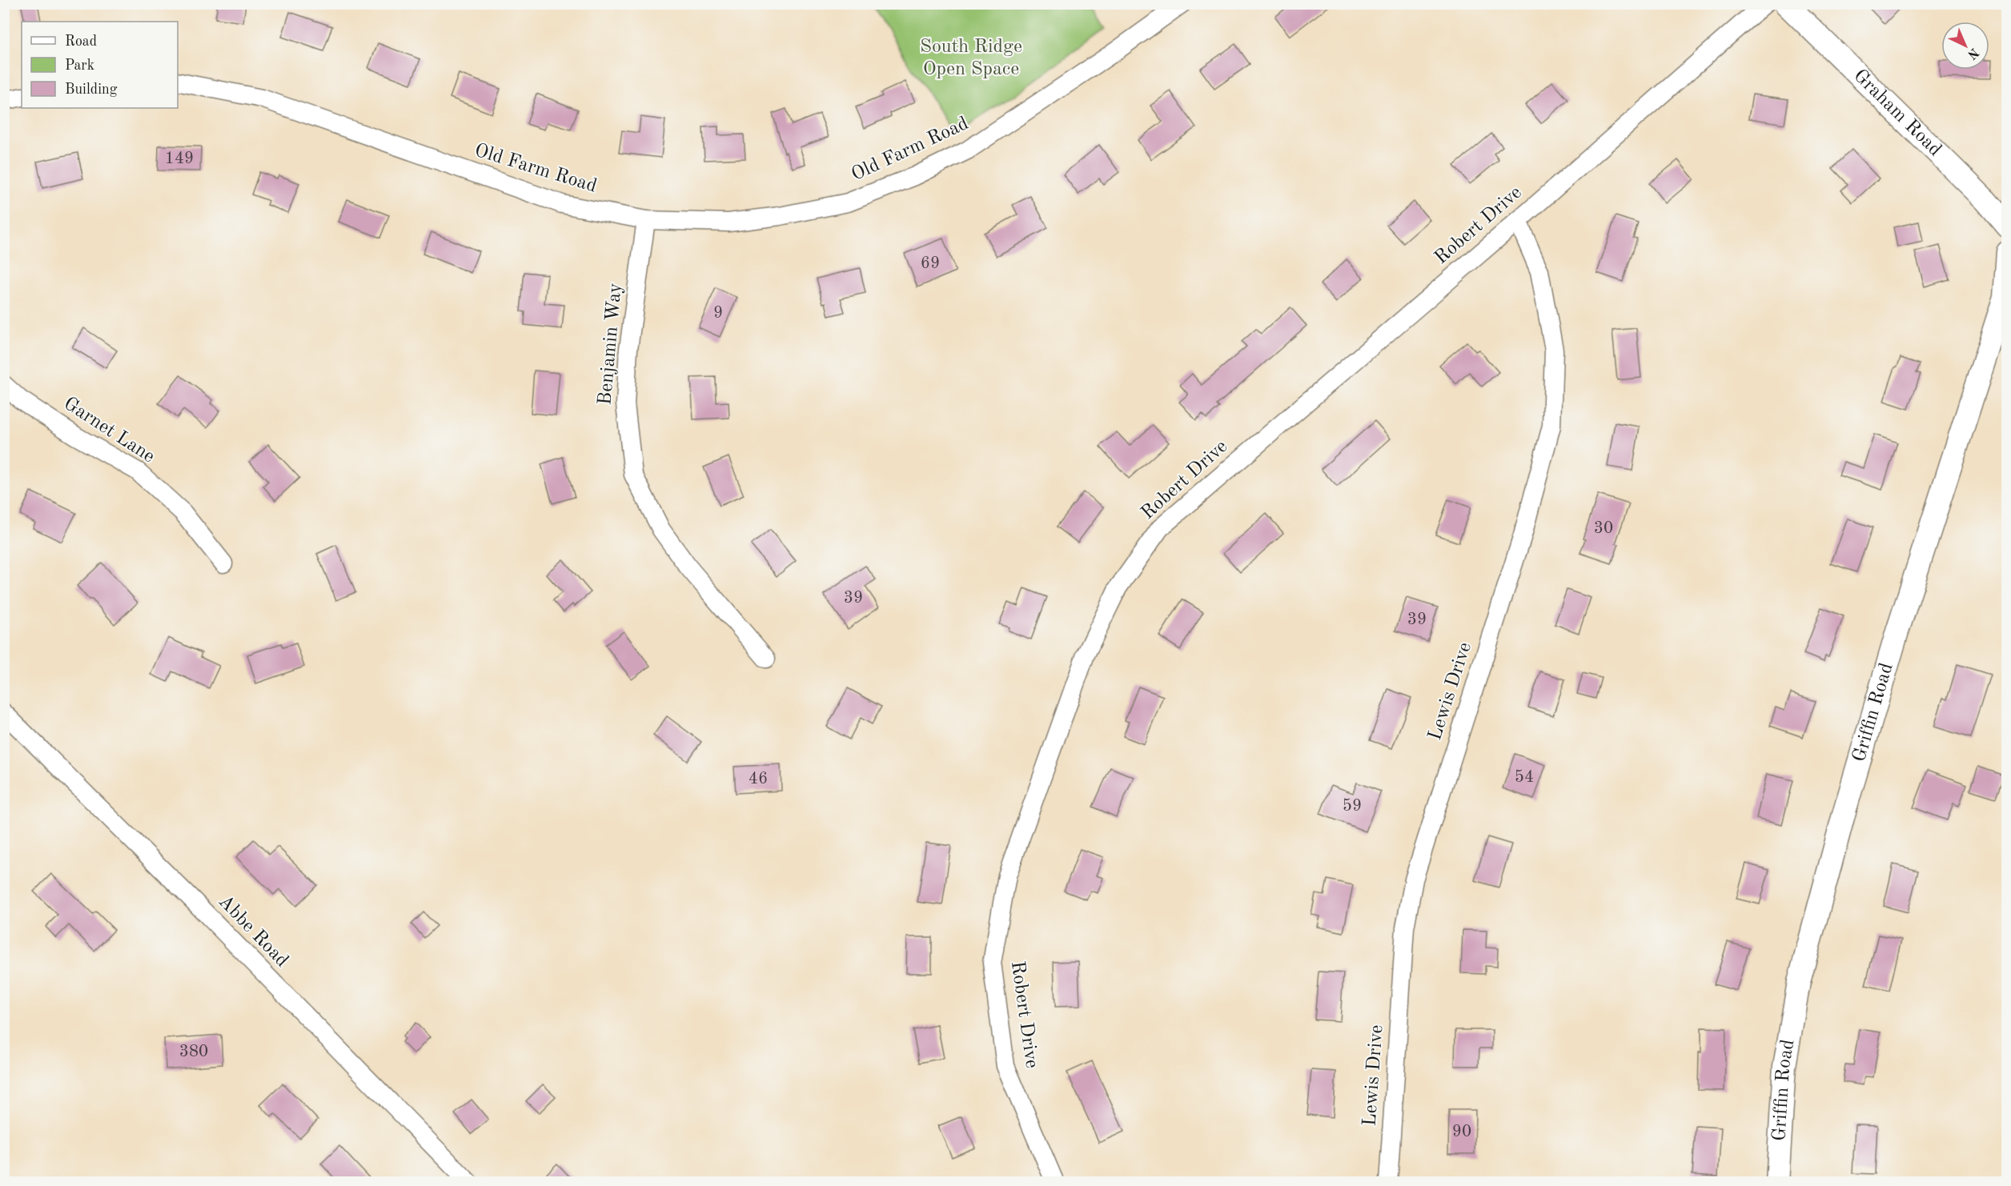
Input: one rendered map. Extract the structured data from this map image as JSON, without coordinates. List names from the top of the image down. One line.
{"streets":{"street":["Graham Road","Old Farm Road","Robert Drive","Benjamin Way","Garnet Lane","Lewis Drive","Griffin Road","Abbe Road"]},"crossings":[["Old Farm Road","Benjamin Way"],["Robert Drive","Lewis Drive"]],"parks":["South Ridge Open Space"],"house_numbers":["149","69","9","30","39","39","54","46","59","380","90"],"legend":["Road","Park","Building"],"north":"bottom right"}
